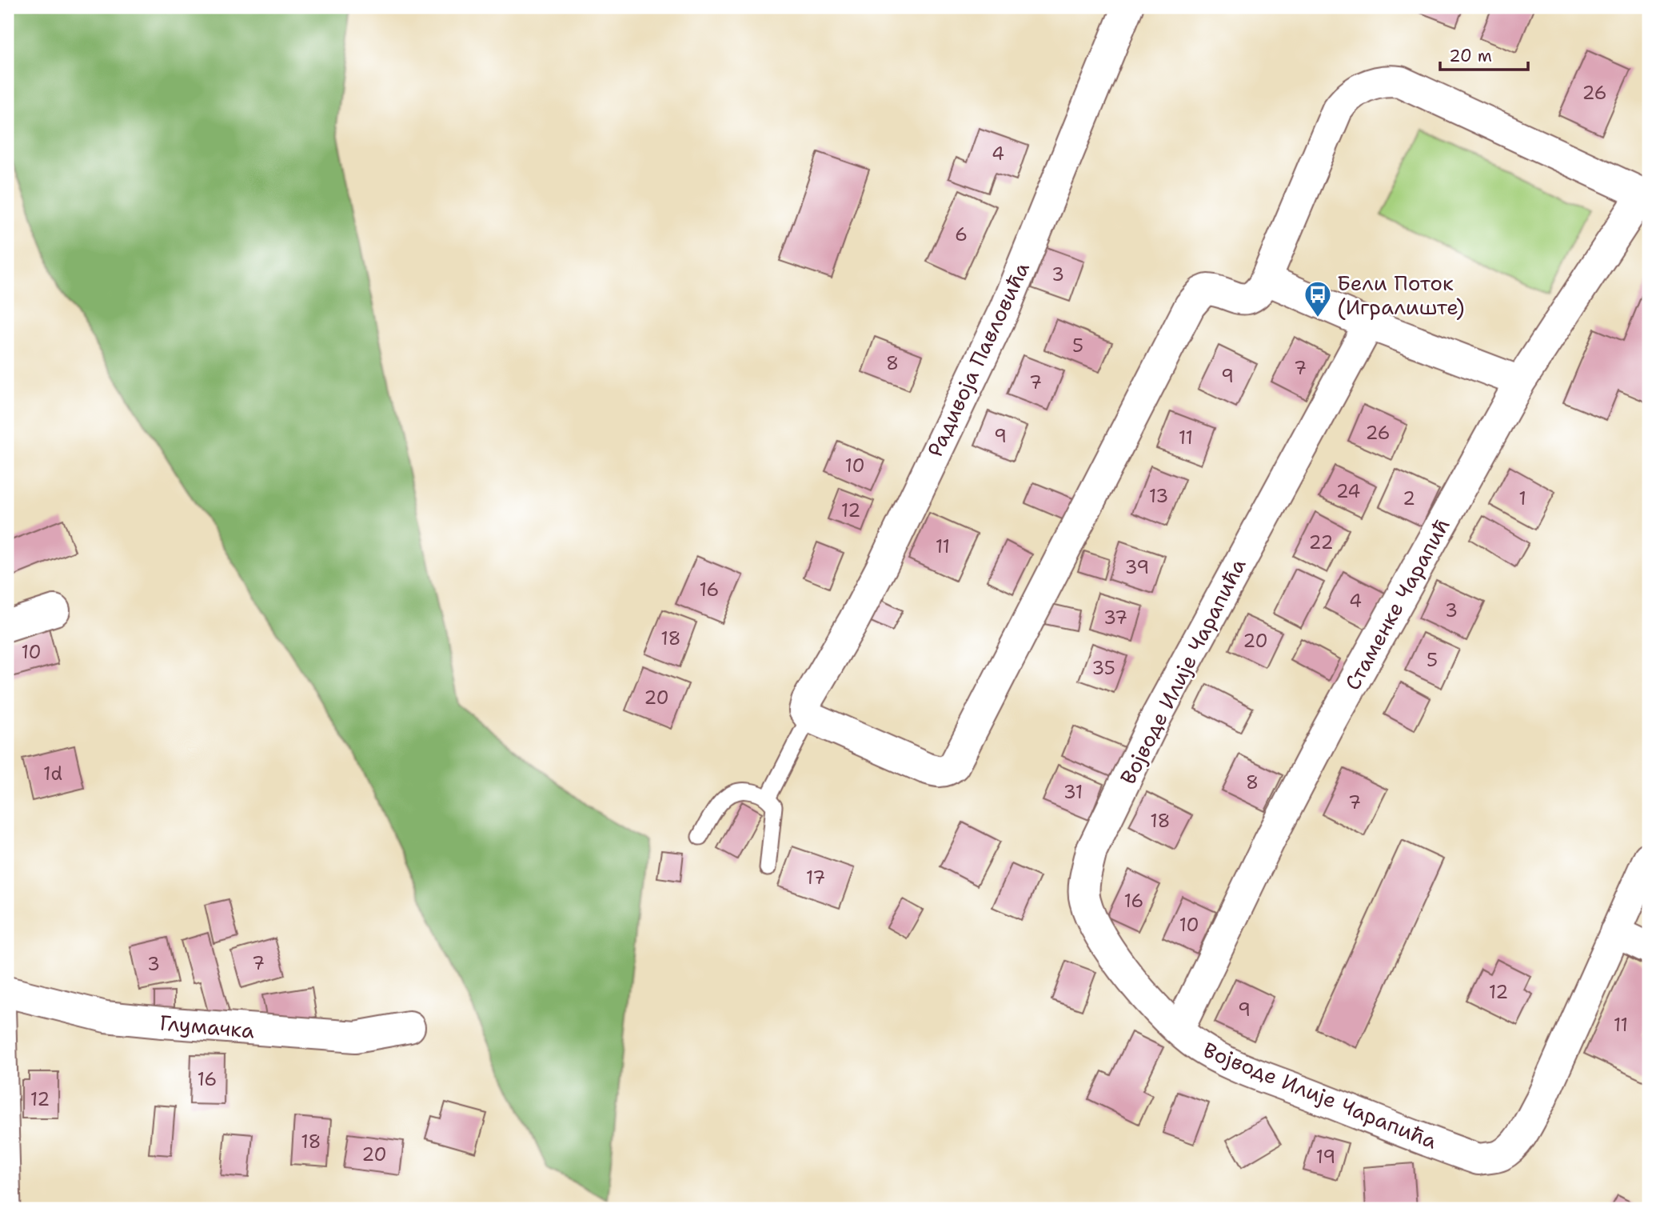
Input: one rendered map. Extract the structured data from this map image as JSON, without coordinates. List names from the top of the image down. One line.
{"streets":{"street":["Радивоја Павловића","Стаменке Чарапић","Војводе Илије Чарапића","Глумачка"]},"crossings":[["Стаменке Чарапић","Војводе Илије Чарапића"]],"places":{"bus stop":["Бели Поток (Игралиште)"]},"house_numbers":["26","4","6","3","5","8","7","9","7","26","9","11","10","24","13","2","1","12","22","11","39","16","4","3","37","18","20","10","5","35","20","1d","8","31","7","18","17","16","10","7","3","12","9","11","16","12","18","20","19"],"scale_bar":"20 m"}
